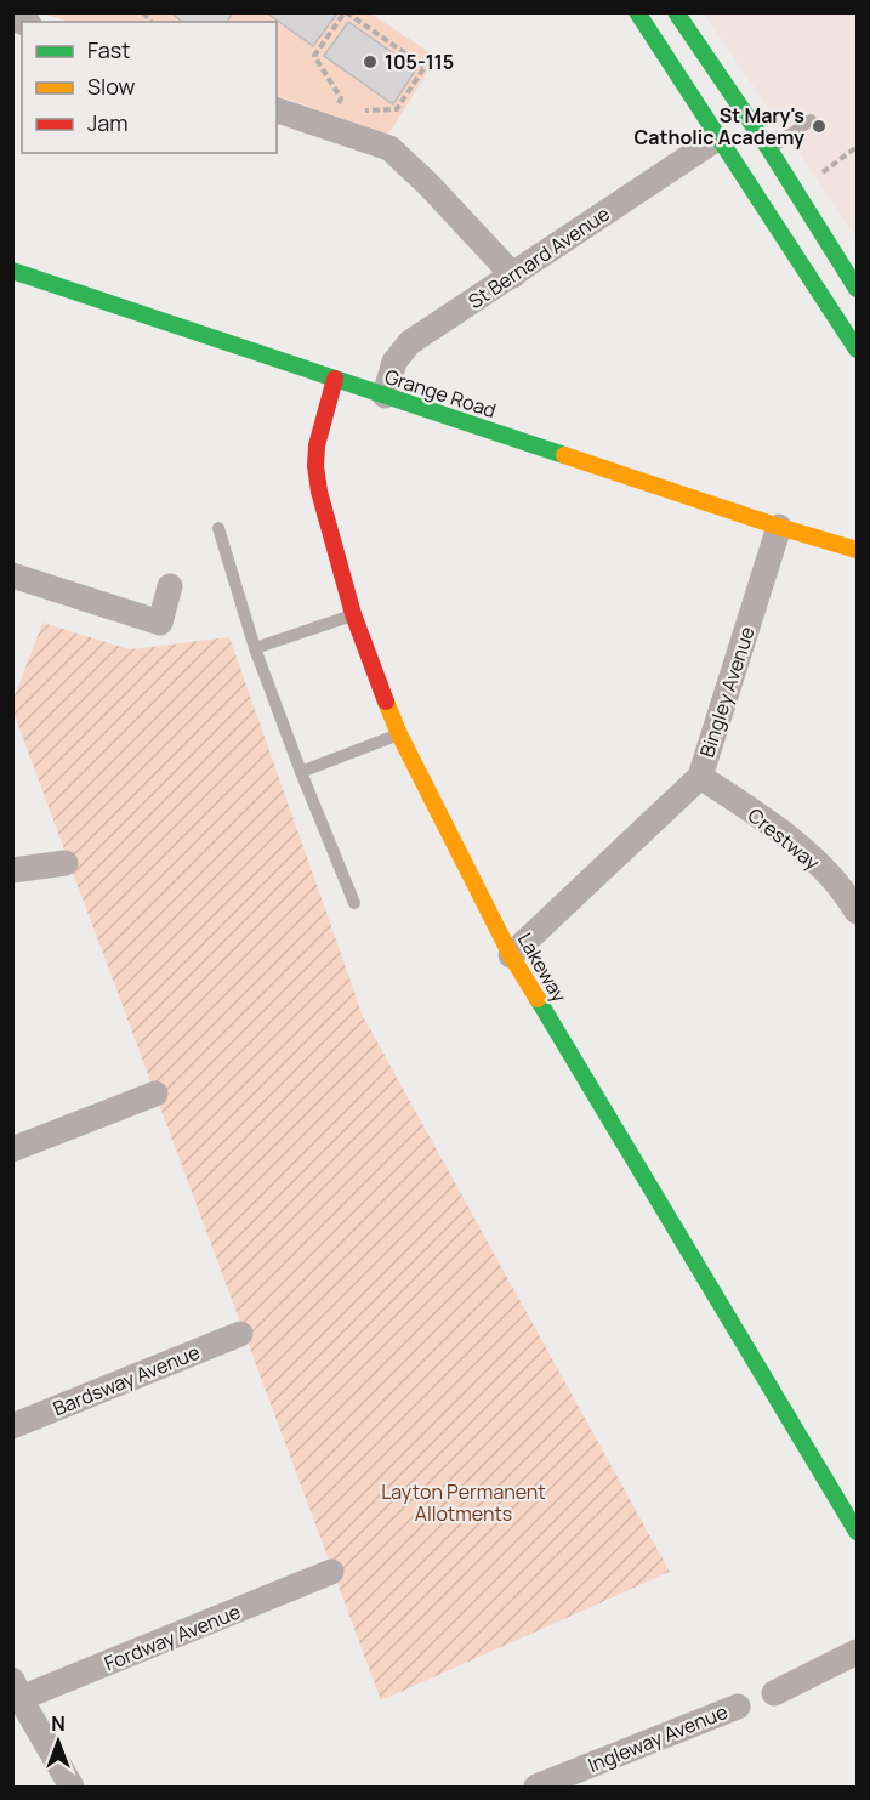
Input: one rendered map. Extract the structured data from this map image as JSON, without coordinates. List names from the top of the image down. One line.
{"streets":{"street":["St Bernard Avenue","Grange Road","Bingley Avenue","Crestway","Lakeway","Bardsway Avenue","Fordway Avenue","Ingleway Avenue"]},"crossings":[["St Bernard Avenue","Grange Road"],["Grange Road","Bingley Avenue"],["Grange Road","Lakeway"],["Bingley Avenue","Crestway"],["Bingley Avenue","Lakeway"]],"parks":["Layton Permanent Allotments"],"places":["105-115","St Mary's Catholic Academy"],"legend":["Fast","Slow","Jam"],"north":"top"}
